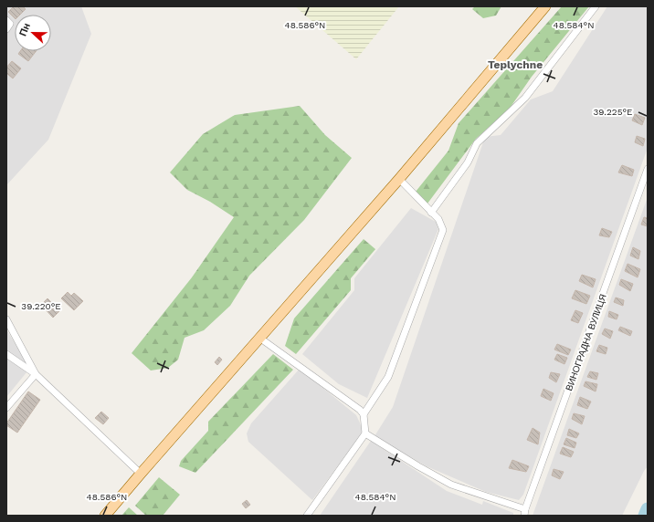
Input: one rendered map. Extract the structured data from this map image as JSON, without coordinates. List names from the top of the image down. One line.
{"streets":{"street":["ВИНОГРАДНА ВУЛИЦЯ"]},"districts":["Teplychne"],"north":"left","coordinates":["48.586°N","48.584°N","39.225°E","39.220°E"]}
